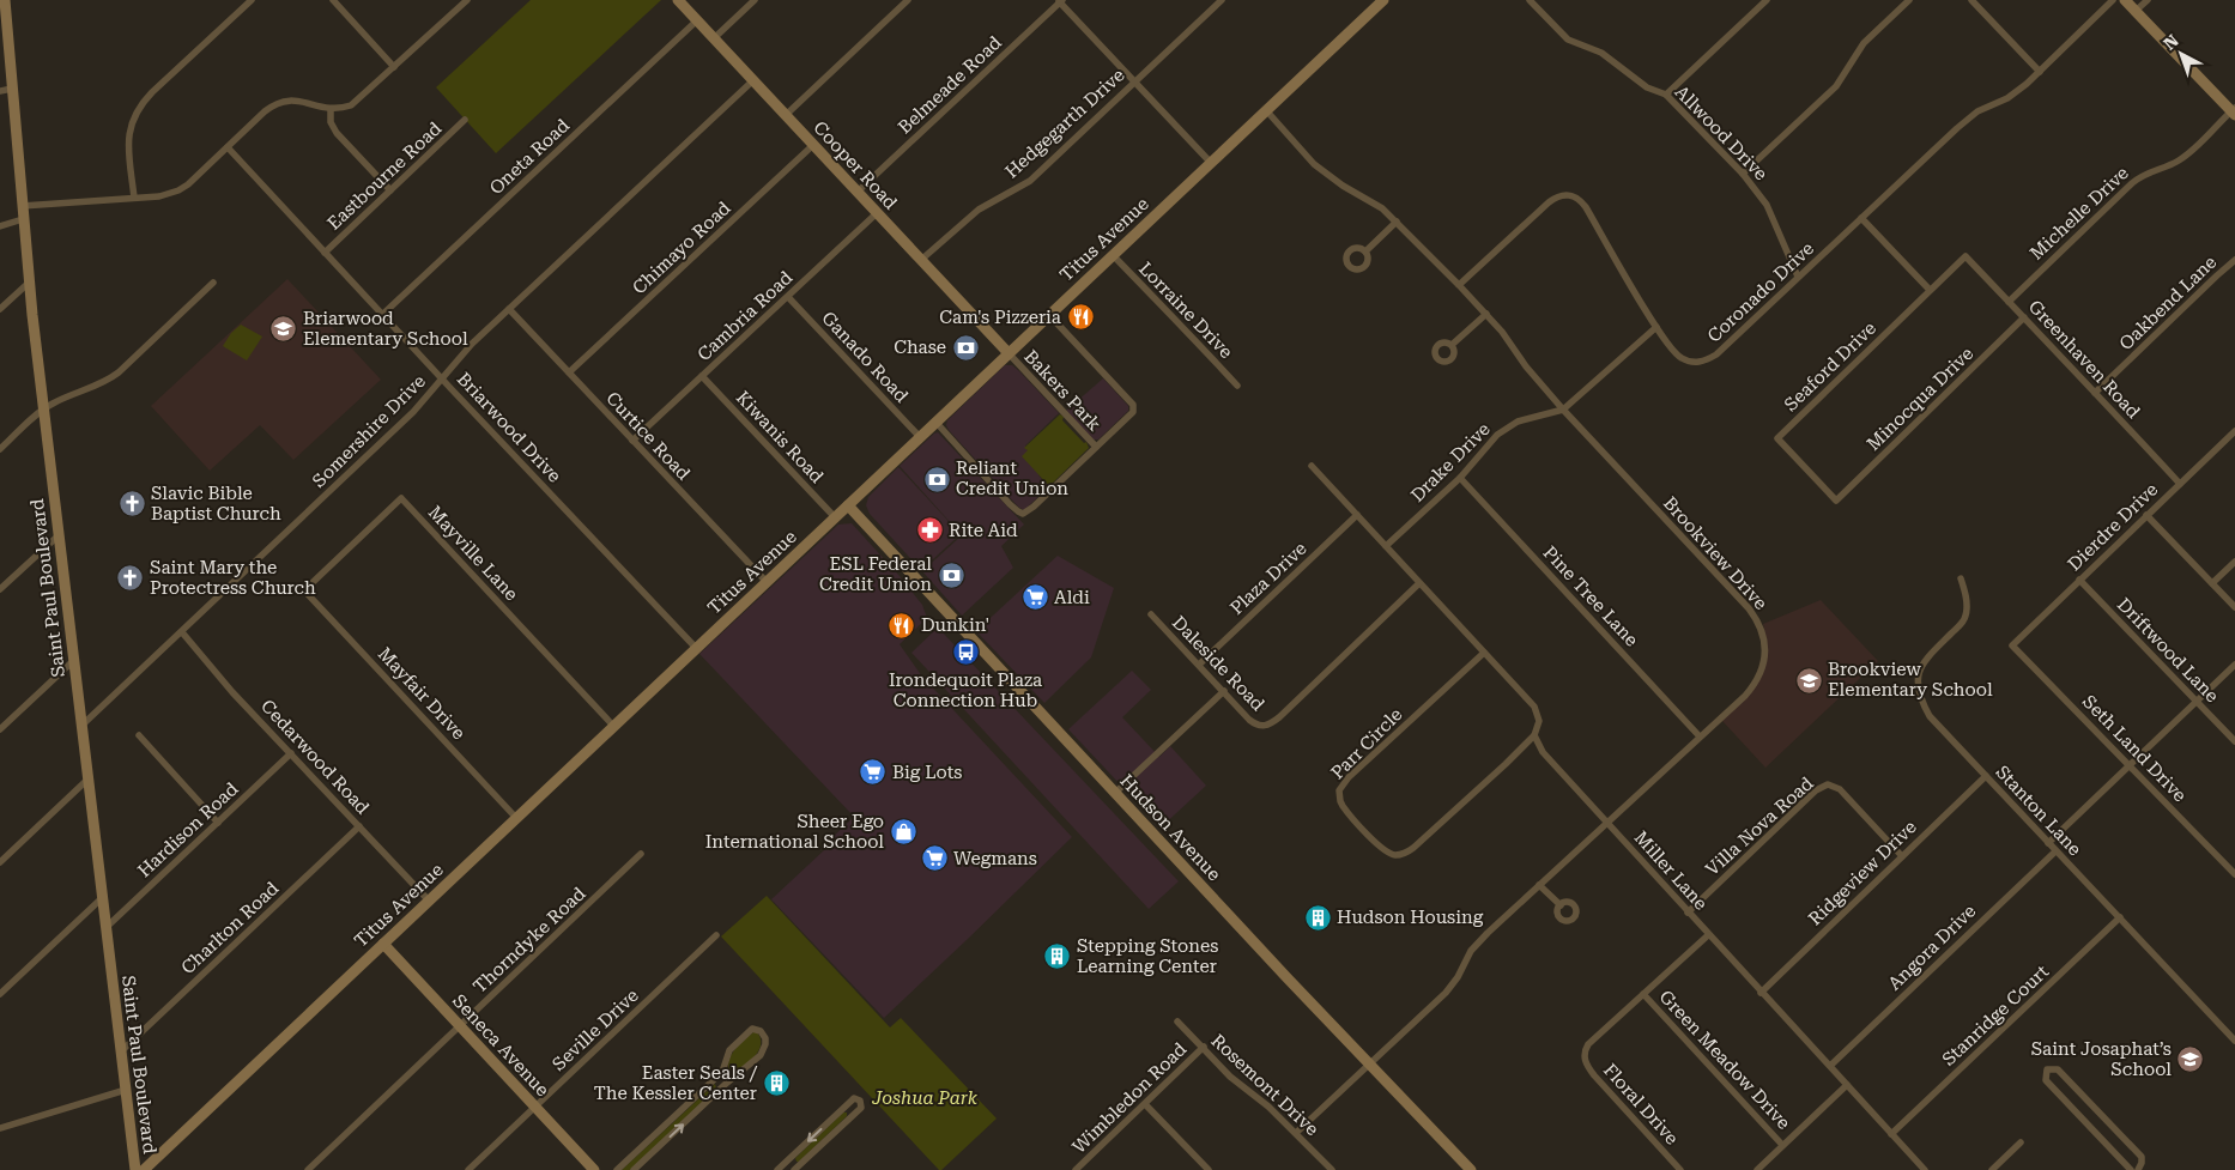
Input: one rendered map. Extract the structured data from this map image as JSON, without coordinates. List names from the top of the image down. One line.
{"streets":{"main road":["Cooper Road","Titus Avenue","Saint Paul Boulevard","Hudson Avenue","Seneca Avenue"],"street":["Belmeade Road","Hedgegarth Drive","Allwood Drive","Oneta Road","Eastbourne Road","Michelle Drive","Chimayo Road","Coronado Drive","Oakbend Lane","Lorraine Drive","Cambria Road","Ganado Road","Greenhaven Road","Seaford Drive","Bakers Park","Minocqua Drive","Briarwood Drive","Somershire Drive","Curtice Road","Kiwanis Road","Drake Drive","Dierdre Drive","Mayville Lane","Brookview Drive","Plaza Drive","Pine Tree Lane","Driftwood Lane","Daleside Road","Mayfair Drive","Parr Circle","Seth Land Drive","Cedarwood Road","Stanton Lane","Villa Nova Road","Hardison Road","Miller Lane","Ridgeview Drive","Charlton Road","Thorndyke Road","Angora Drive","Stanridge Court","Seville Drive","Green Meadow Drive","Rosemont Drive","Wimbledon Road","Floral Drive"]},"crossings":[["Belmeade Road","Cooper Road"],["Hedgegarth Drive","Cooper Road"],["Allwood Drive","Coronado Drive"],["Oneta Road","Cooper Road"],["Oneta Road","Briarwood Drive"],["Cooper Road","Titus Avenue"],["Cooper Road","Chimayo Road"],["Cooper Road","Cambria Road"],["Cooper Road","Bakers Park"],["Cooper Road","Somershire Drive"],["Eastbourne Road","Briarwood Drive"],["Michelle Drive","Greenhaven Road"],["Titus Avenue","Lorraine Drive"],["Titus Avenue","Ganado Road"],["Titus Avenue","Bakers Park"],["Titus Avenue","Briarwood Drive"],["Titus Avenue","Curtice Road"],["Titus Avenue","Kiwanis Road"],["Titus Avenue","Mayville Lane"],["Titus Avenue","Brookview Drive"],["Titus Avenue","Mayfair Drive"],["Titus Avenue","Cedarwood Road"],["Titus Avenue","Hudson Avenue"],["Titus Avenue","Seneca Avenue"],["Chimayo Road","Curtice Road"],["Coronado Drive","Drake Drive"],["Coronado Drive","Brookview Drive"],["Oakbend Lane","Greenhaven Road"],["Cambria Road","Ganado Road"],["Cambria Road","Curtice Road"],["Cambria Road","Kiwanis Road"],["Greenhaven Road","Seaford Drive"],["Greenhaven Road","Minocqua Drive"],["Greenhaven Road","Dierdre Drive"],["Seaford Drive","Minocqua Drive"],["Briarwood Drive","Somershire Drive"],["Somershire Drive","Curtice Road"],["Somershire Drive","Saint Paul Boulevard"],["Somershire Drive","Cedarwood Road"],["Drake Drive","Brookview Drive"],["Drake Drive","Pine Tree Lane"],["Dierdre Drive","Driftwood Lane"],["Dierdre Drive","Seth Land Drive"],["Mayville Lane","Mayfair Drive"],["Brookview Drive","Pine Tree Lane"],["Brookview Drive","Hudson Avenue"],["Brookview Drive","Miller Lane"],["Brookview Drive","Rosemont Drive"],["Plaza Drive","Daleside Road"],["Saint Paul Boulevard","Hardison Road"],["Saint Paul Boulevard","Charlton Road"],["Parr Circle","Miller Lane"],["Cedarwood Road","Hardison Road"],["Cedarwood Road","Charlton Road"],["Stanton Lane","Ridgeview Drive"],["Stanton Lane","Angora Drive"],["Stanton Lane","Stanridge Court"],["Villa Nova Road","Miller Lane"],["Villa Nova Road","Ridgeview Drive"],["Miller Lane","Ridgeview Drive"],["Miller Lane","Angora Drive"],["Miller Lane","Stanridge Court"],["Thorndyke Road","Seneca Avenue"],["Seville Drive","Seneca Avenue"],["Green Meadow Drive","Floral Drive"],["Rosemont Drive","Wimbledon Road"]],"parks":["Joshua Park"],"places":{"restaurant":["Cam's Pizzeria","Dunkin'"],"school or university":["Briarwood Elementary School","Brookview Elementary School","Saint Josaphat’s School"],"bank":["Chase","Reliant Credit Union","ESL Federal Credit Union"],"church":["Slavic Bible Baptist Church","Saint Mary the Protectress Church"],"pharmacy":["Rite Aid"],"supermarket":["Aldi","Big Lots","Wegmans"],"bus stop":["Irondequoit Plaza Connection Hub"],"shop":["Sheer Ego International School"],"building":["Hudson Housing","Stepping Stones Learning Center","Easter Seals / The Kessler Center"]},"north":"top left"}
